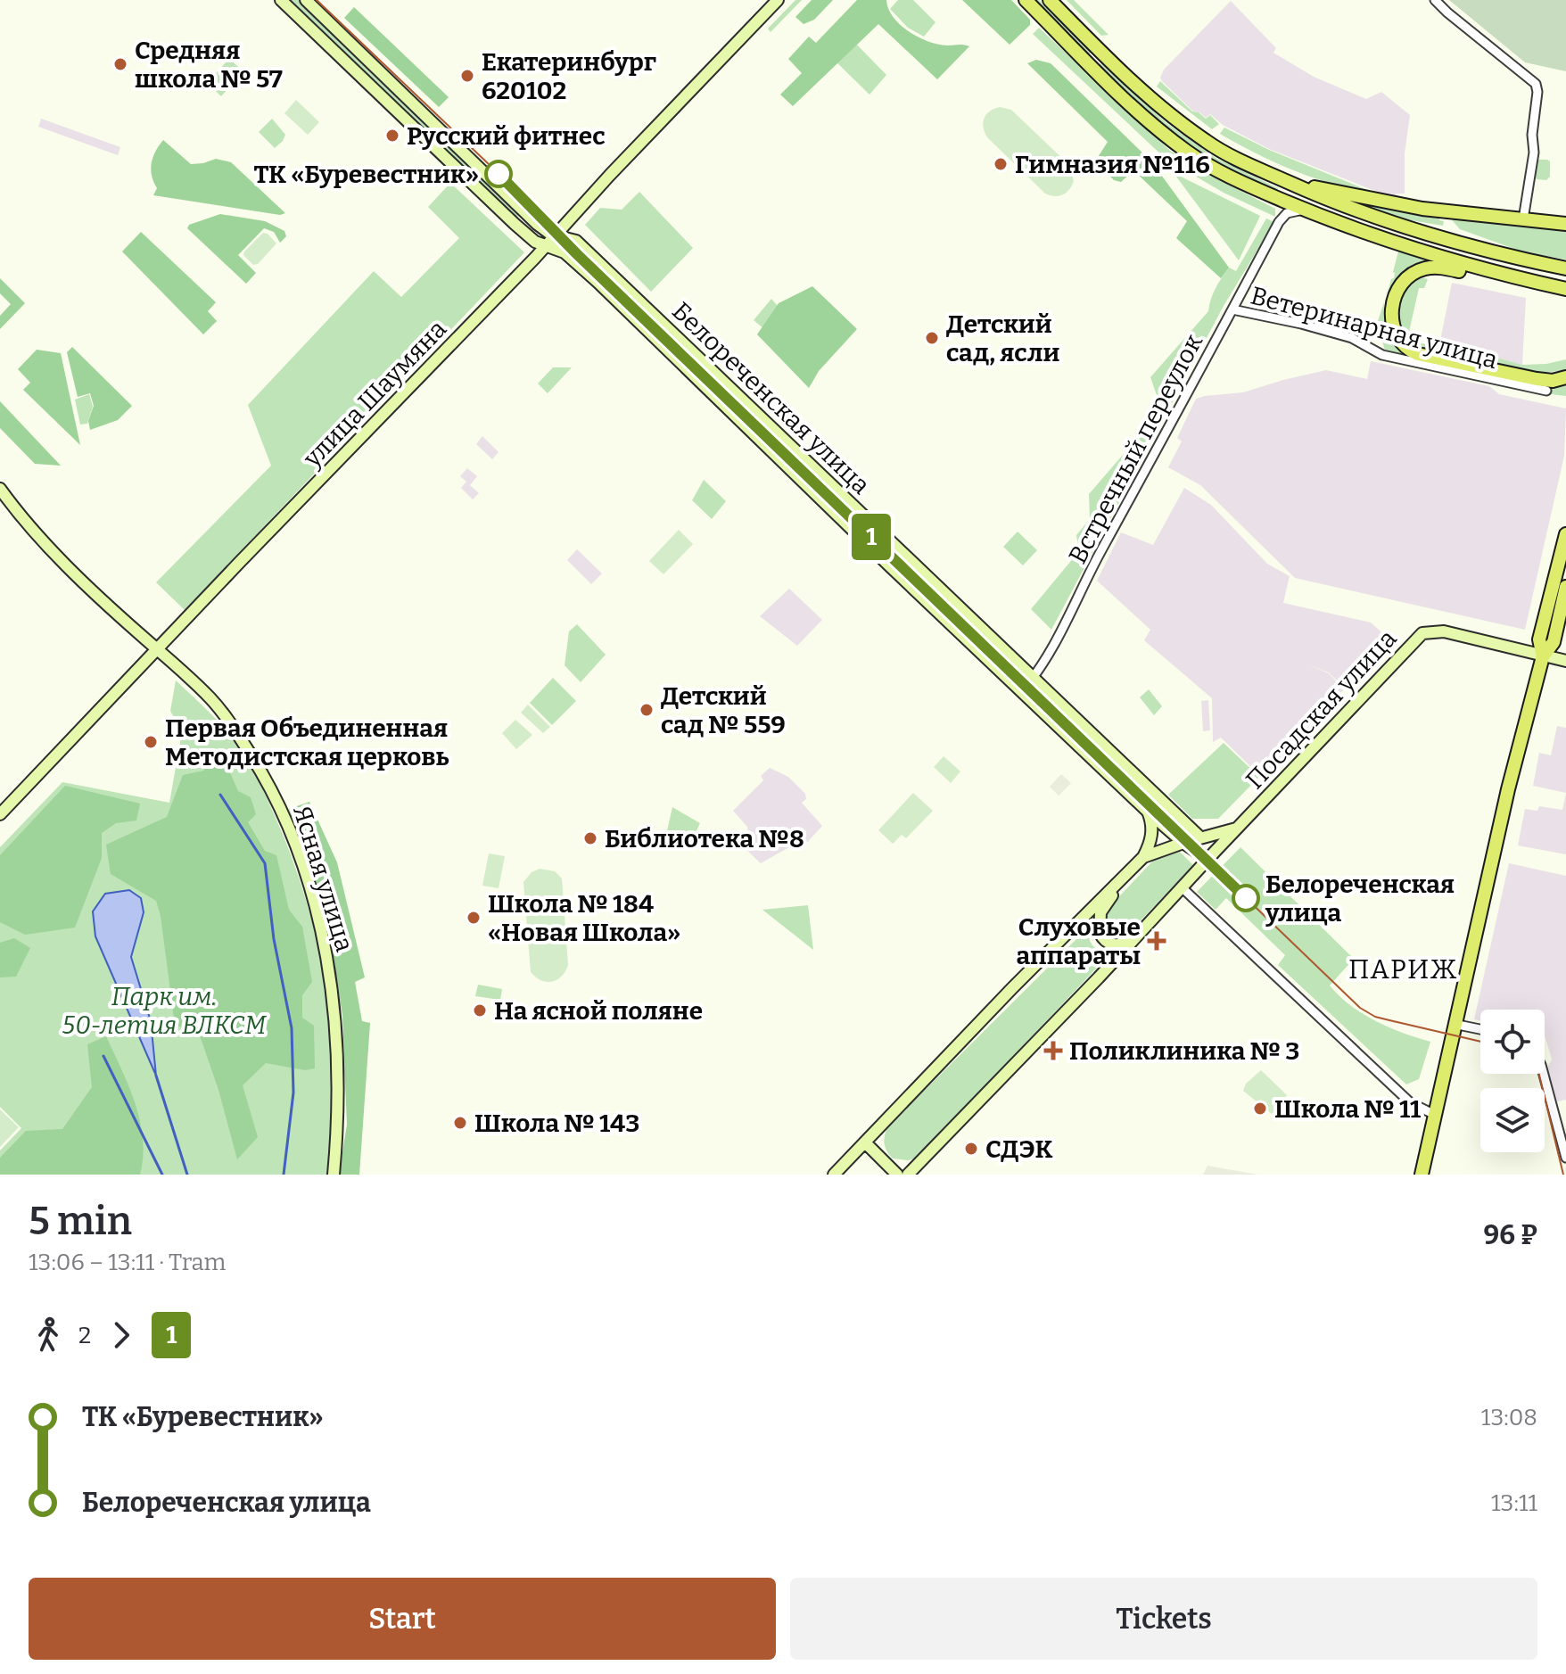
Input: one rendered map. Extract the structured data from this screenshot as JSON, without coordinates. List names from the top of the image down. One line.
{"streets":{"street":["Ветеринарная улица","улица Шаумяна","Белореченская улица","Встречный переулок","Посадская улица","Ясная улица"]},"crossings":[["Ветеринарная улица","Встречный переулок"],["улица Шаумяна","Белореченская улица"],["улица Шаумяна","Ясная улица"],["Белореченская улица","Встречный переулок"],["Белореченская улица","Посадская улица"]],"districts":["ПАРИЖ"],"parks":["Парк им. 50-летия ВЛКСМ"],"places":{"other":["Средняя школа № 57","Екатеринбург 620102","Русский фитнес","Гимназия №116","ТК «Буревестник»","Детский сад, ясли","Детский сад № 559","Первая Объединенная Методистская церковь","Библиотека №8","Белореченская улица","Школа № 184 «Новая Школа»","На ясной поляне","Школа № 11","Школа № 143","СДЭК"],"health":["Слуховые аппараты","Поликлиника № 3"]},"lines":["tram line 1"],"page":{"on_map":"1","heading":["5 min","13:06 – 13:11 · Tram","96 ₽"],"legs":["2","1"],"list":[{"name":"ТК «Буревестник»","value":"13:08"},{"name":"Белореченская улица","value":"13:11"}],"buttons":["Start","Tickets"]}}
